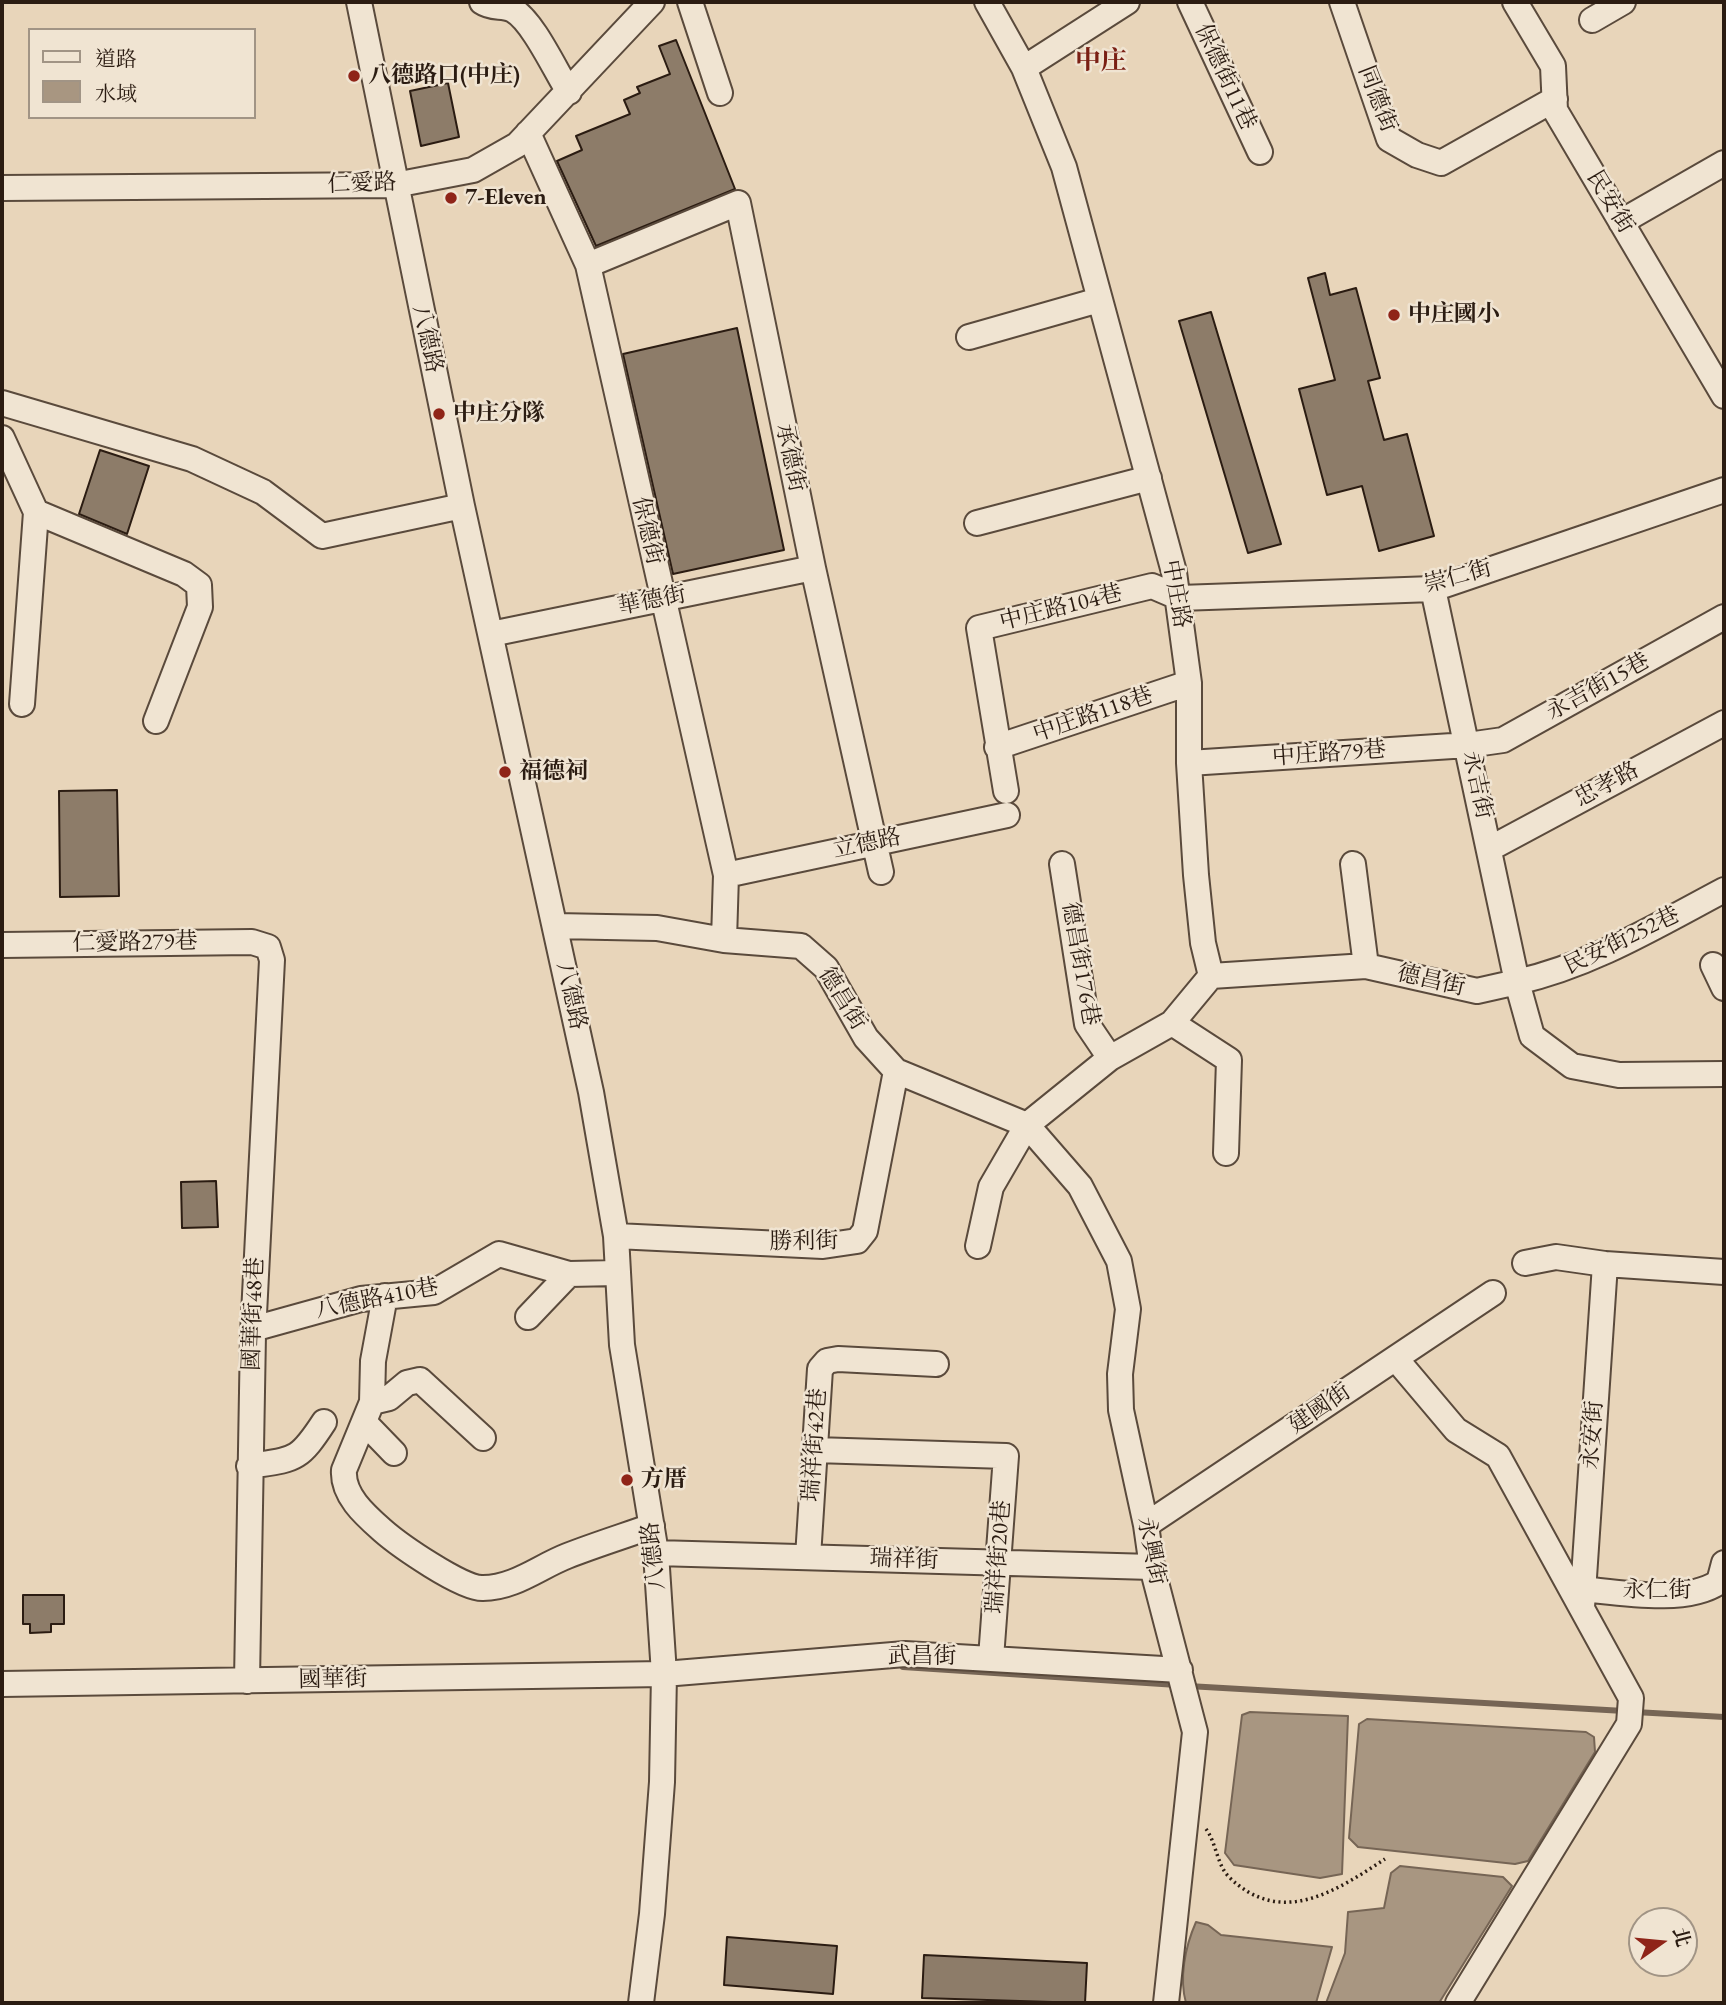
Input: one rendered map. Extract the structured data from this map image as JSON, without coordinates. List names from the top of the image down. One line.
{"streets":{"street":["保德街11巷","同德街","仁愛路","民安街","八德路","承德街","保德街","崇仁街","中庄路","華德街","中庄路104巷","永吉街15巷","中庄路118巷","中庄路79巷","永吉街","忠孝路","立德路","民安街252巷","仁愛路279巷","德昌街176巷","德昌街","勝利街","八德路410巷","國華街48巷","建國街","永安街","瑞祥街42巷","永興街","瑞祥街20巷","瑞祥街","永仁街","武昌街","國華街"]},"crossings":[["同德街","民安街"],["仁愛路","八德路"],["仁愛路","保德街"],["八德路","華德街"],["八德路","德昌街"],["八德路","勝利街"],["八德路","八德路410巷"],["八德路","瑞祥街"],["八德路","武昌街"],["八德路","國華街"],["承德街","保德街"],["承德街","華德街"],["承德街","立德路"],["保德街","華德街"],["保德街","立德路"],["保德街","德昌街"],["崇仁街","中庄路"],["崇仁街","中庄路104巷"],["崇仁街","永吉街"],["中庄路","中庄路104巷"],["中庄路","中庄路118巷"],["中庄路","中庄路79巷"],["中庄路","德昌街"],["中庄路104巷","中庄路118巷"],["中庄路104巷","立德路"],["永吉街15巷","中庄路79巷"],["永吉街15巷","永吉街"],["中庄路79巷","永吉街"],["永吉街","忠孝路"],["永吉街","民安街252巷"],["永吉街","德昌街"],["民安街252巷","德昌街"],["仁愛路279巷","國華街48巷"],["德昌街","勝利街"],["德昌街","永興街"],["八德路410巷","國華街48巷"],["國華街48巷","國華街"],["建國街","永興街"],["永安街","永仁街"],["瑞祥街42巷","瑞祥街20巷"],["瑞祥街42巷","瑞祥街"],["永興街","瑞祥街"],["永興街","武昌街"],["瑞祥街20巷","瑞祥街"],["瑞祥街20巷","武昌街"],["武昌街","國華街"]],"districts":["中庄"],"places":["八德路口(中庄)","7-Eleven","中庄國小","中庄分隊","福德祠","方厝"],"legend":["道路","水域"],"north":"right"}
